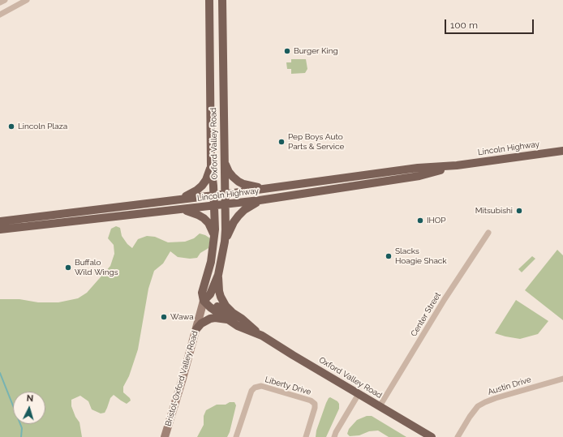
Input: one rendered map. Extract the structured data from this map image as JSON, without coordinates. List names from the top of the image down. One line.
{"streets":{"main road":["Oxford Valley Road","Lincoln Highway","Bristol-Oxford Valley Road"],"street":["Center Street","Liberty Drive","Austin Drive"]},"crossings":[["Oxford Valley Road","Lincoln Highway"],["Oxford Valley Road","Center Street"],["Oxford Valley Road","Bristol-Oxford Valley Road"]],"places":["Burger King","Lincoln Plaza","Pep Boys Auto Parts & Service","Mitsubishi","IHOP","Slacks Hoagie Shack","Buffalo Wild Wings","Wawa"],"scale_bar":"100 m","north":"top"}
